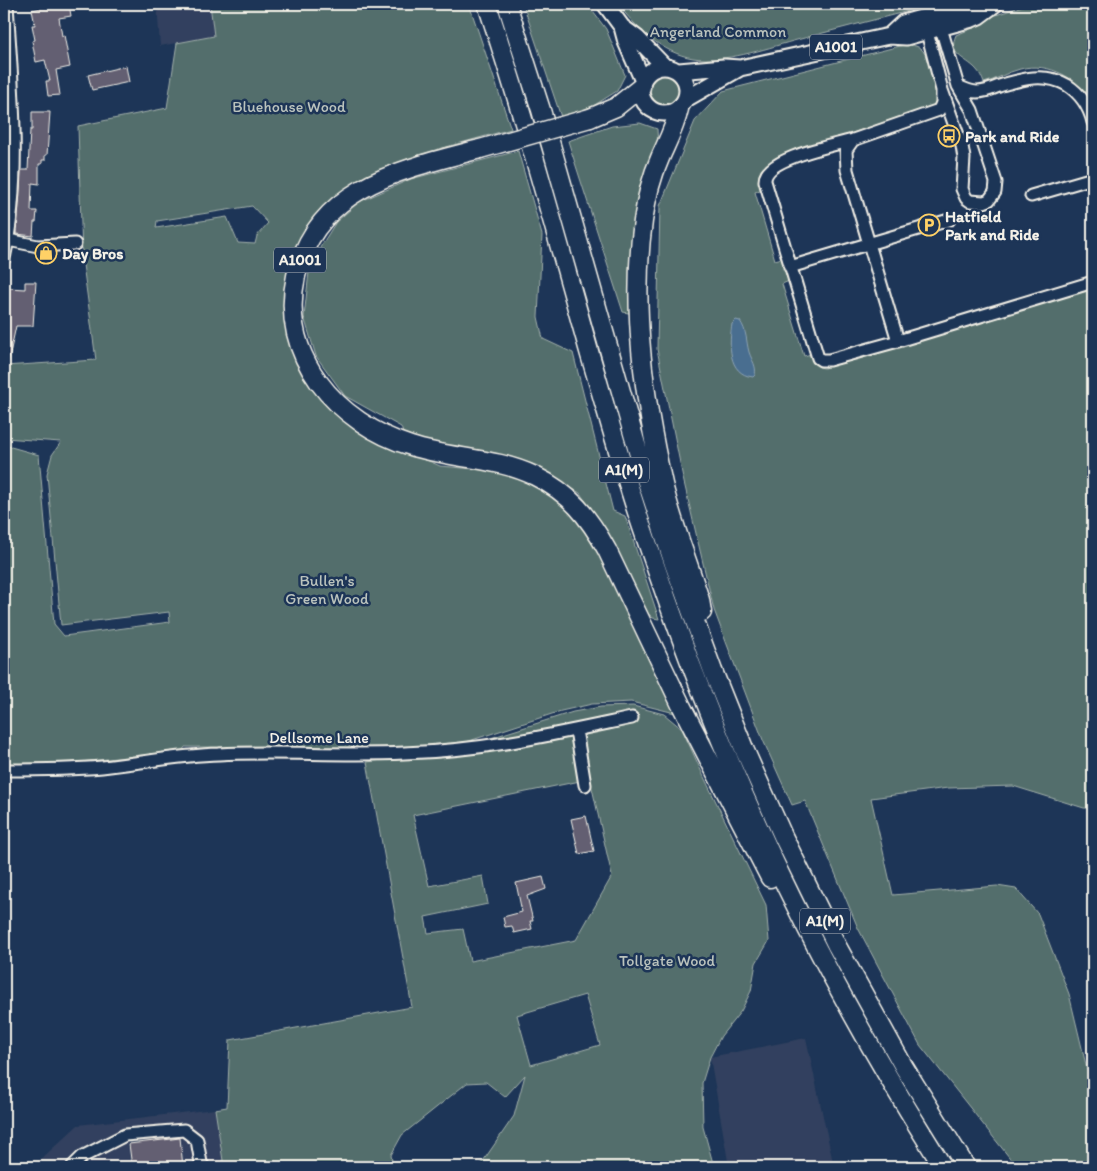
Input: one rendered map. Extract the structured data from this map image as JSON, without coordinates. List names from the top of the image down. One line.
{"streets":{"highway":["A1001","A1(M)"],"street":["Dellsome Lane"]},"crossings":[["A1001","A1(M)"]],"parks":["Angerland Common","Bluehouse Wood","Bullen's Green Wood","Tollgate Wood"],"places":{"bus stop":["Park and Ride"],"parking":["Hatfield Park and Ride"],"shop":["Day Bros"]}}
